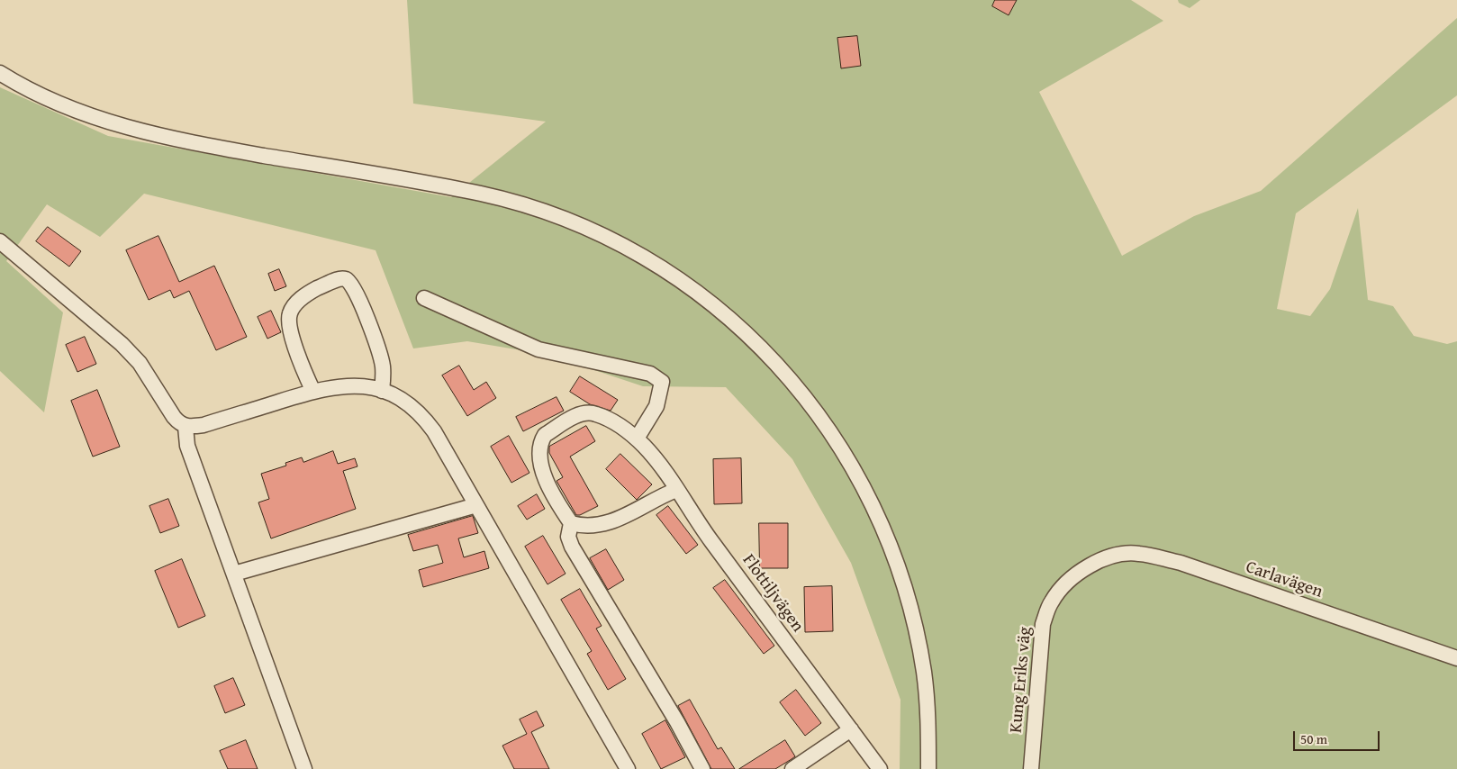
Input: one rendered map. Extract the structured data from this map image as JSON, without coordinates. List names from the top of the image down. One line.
{"streets":{"street":["Carlavägen","Flottiljvägen","Kung Eriks väg"]},"crossings":[["Carlavägen","Kung Eriks väg"]],"scale_bar":"50 m"}
